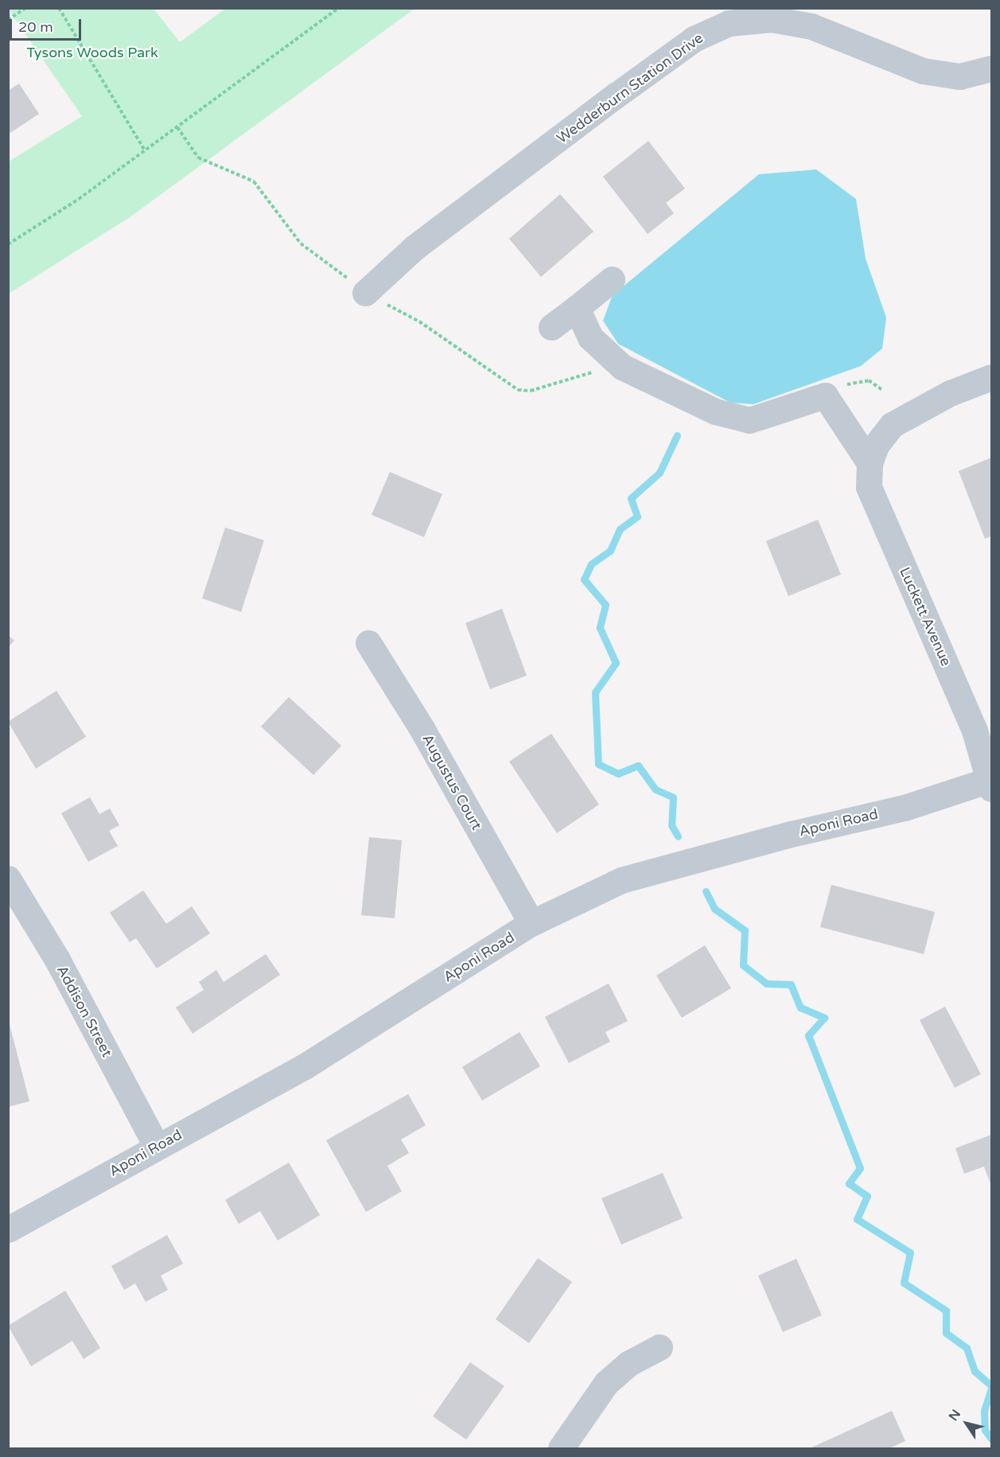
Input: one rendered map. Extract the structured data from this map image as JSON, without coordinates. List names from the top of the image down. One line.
{"streets":{"street":["Wedderburn Station Drive","Luckett Avenue","Augustus Court","Aponi Road","Addison Street"]},"crossings":[["Luckett Avenue","Aponi Road"],["Augustus Court","Aponi Road"],["Aponi Road","Addison Street"]],"parks":["Tysons Woods Park"],"scale_bar":"20 m","north":"top left"}
